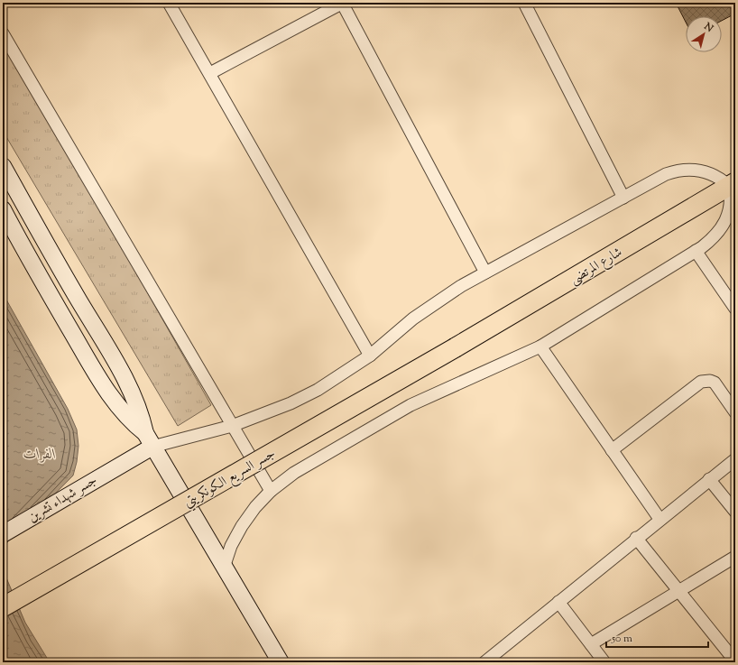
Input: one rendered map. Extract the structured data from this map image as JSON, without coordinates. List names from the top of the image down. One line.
{"streets":{"main road":["شارع المرتضى","جسر السريع الكونكريتي","جسر شهداء تشرين"]},"crossings":[["شارع المرتضى","جسر السريع الكونكريتي"]],"water":["الفرات"],"scale_bar":"50 m","north":"top right"}
